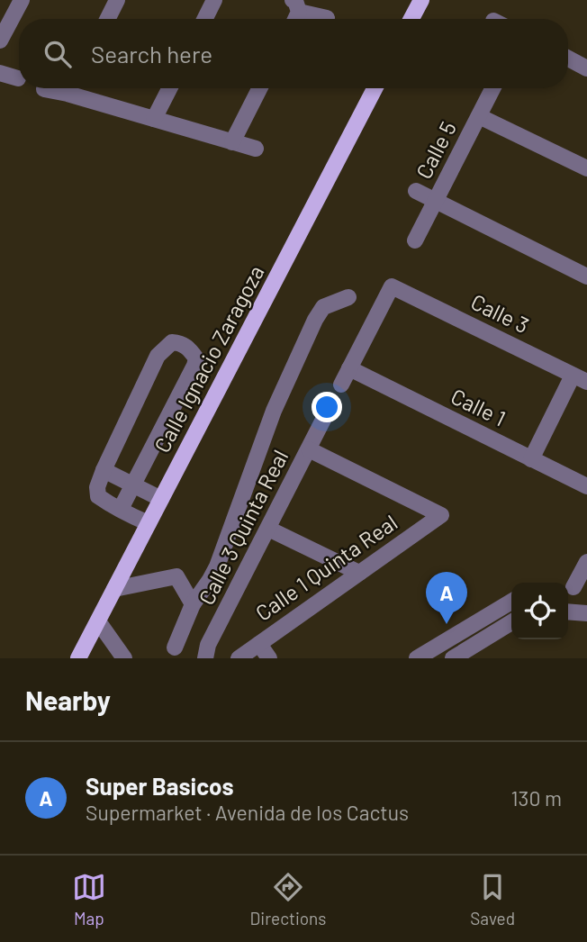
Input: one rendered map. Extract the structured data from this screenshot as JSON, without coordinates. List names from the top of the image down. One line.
{"streets":{"main road":["Calle Ignacio Zaragoza"],"street":["Calle 5","Calle 3","Calle 1","Calle 3 Quinta Real","Calle 1 Quinta Real"]},"crossings":[["Calle 3","Calle 1"],["Calle 3 Quinta Real","Calle 1 Quinta Real"]],"page":{"search":"Search here","pins":"A","heading":"Nearby","list":[{"mark":"A","name":"Super Basicos","note":"Supermarket · Avenida de los Cactus","value":"130 m"}],"nav":["Map","Directions","Saved"]}}
